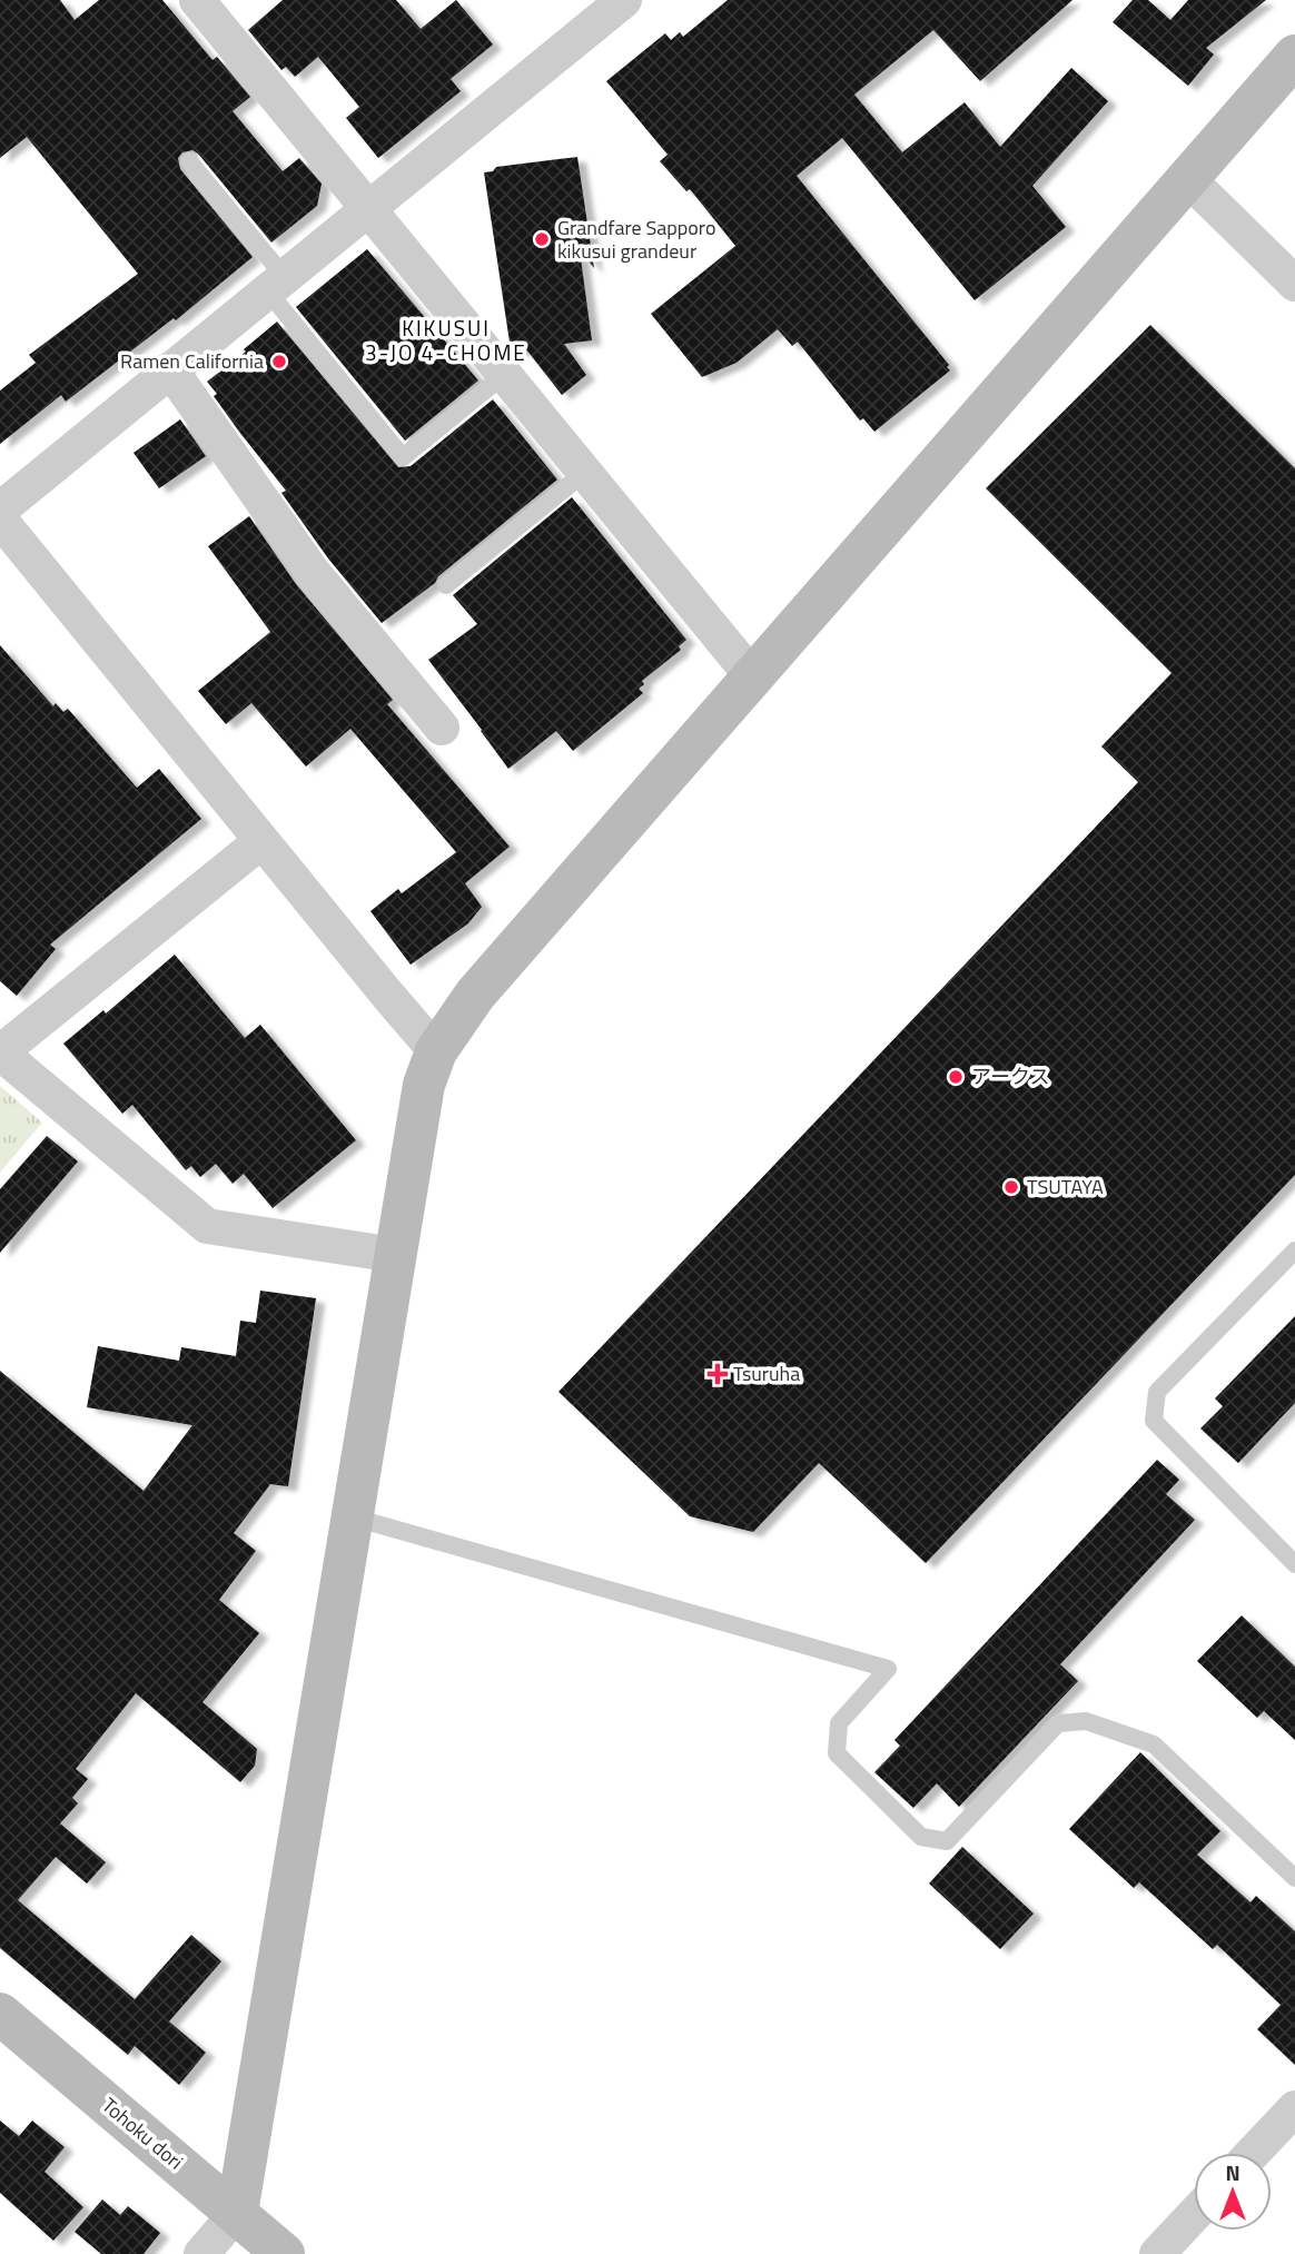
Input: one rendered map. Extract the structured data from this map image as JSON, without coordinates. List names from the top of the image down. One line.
{"streets":{"street":["Tohoku dori"]},"districts":["KIKUSUI 3-JO 4-CHOME"],"places":{"other":["Grandfare Sapporo kikusui grandeur","Ramen California","アークス","TSUTAYA"],"health":["Tsuruha"]},"north":"top"}
